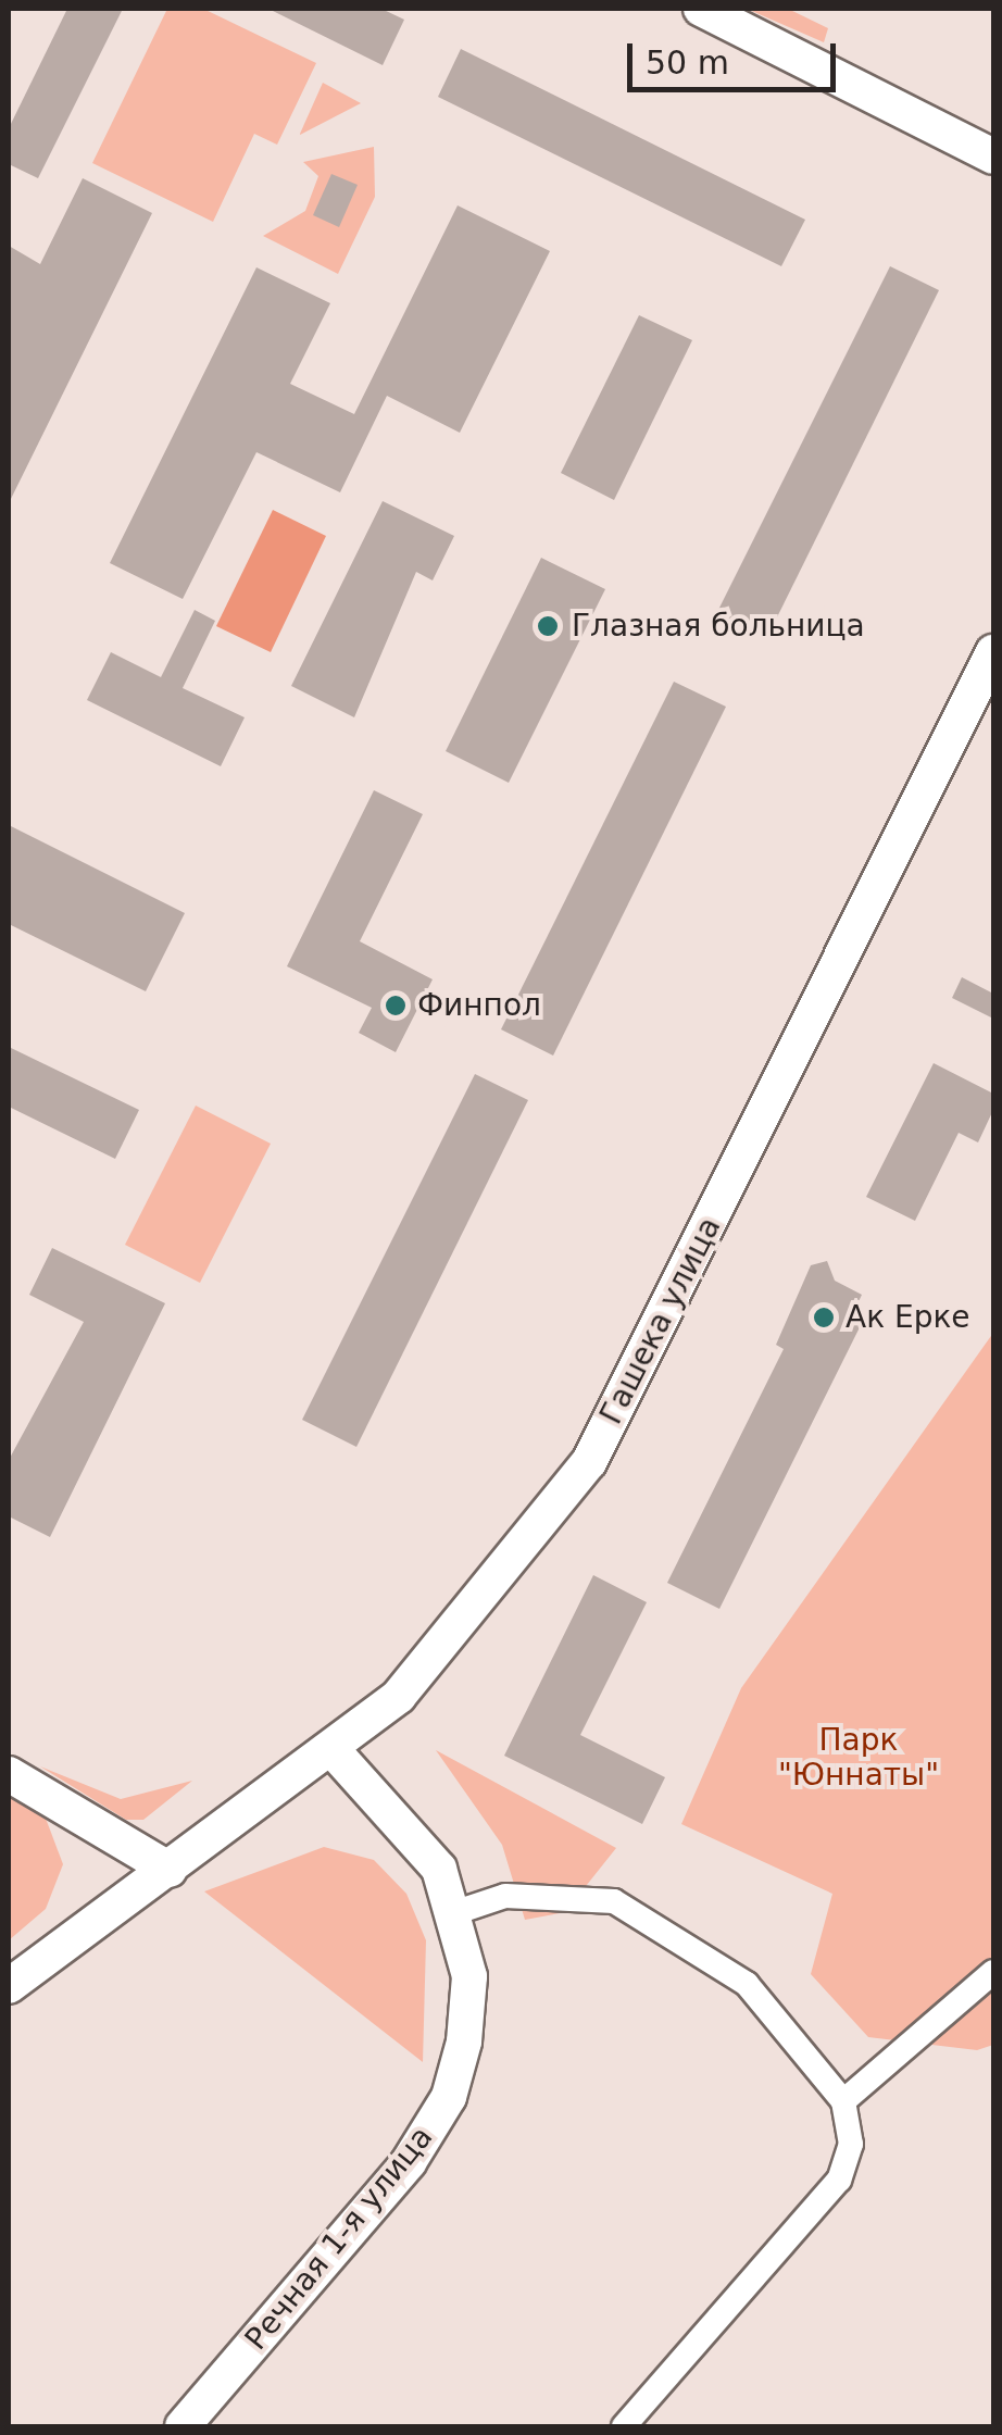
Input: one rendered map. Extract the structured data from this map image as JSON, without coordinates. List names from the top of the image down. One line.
{"streets":{"main road":["Гашека улица","Речная 1-я улица"]},"crossings":[["Гашека улица","Речная 1-я улица"]],"parks":["Парк \"Юннаты\""],"places":["Глазная больница","Финпол","Ак Ерке"],"scale_bar":"50 m"}
